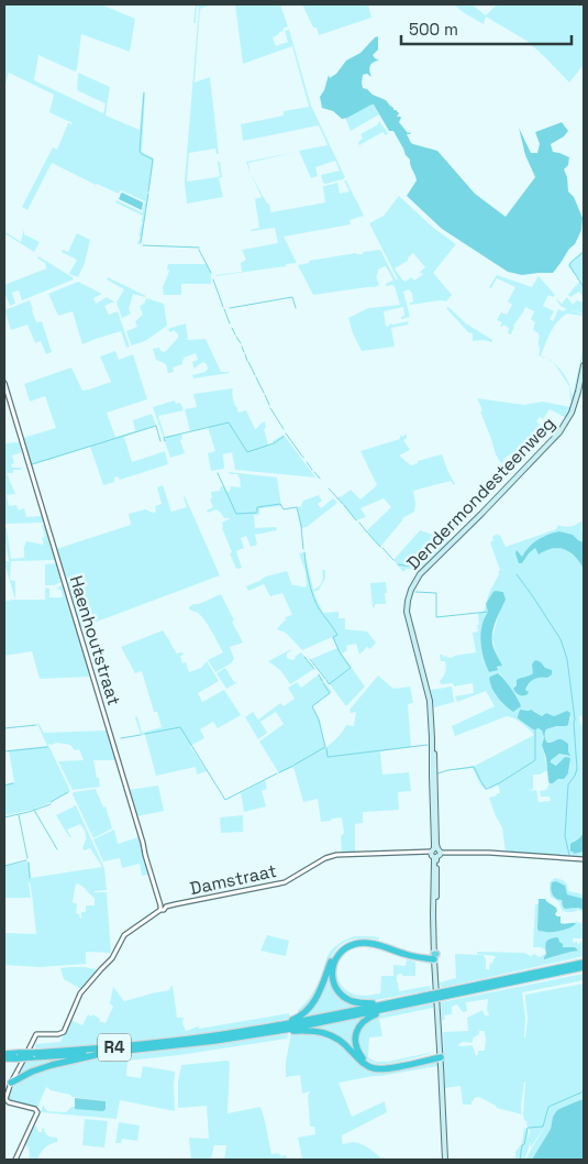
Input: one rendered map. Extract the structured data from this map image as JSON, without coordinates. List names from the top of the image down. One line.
{"streets":{"highway":["R4"],"main road":["Dendermondesteenweg"],"street":["Haenhoutstraat","Damstraat"]},"crossings":[["Dendermondesteenweg","Damstraat"],["Haenhoutstraat","Damstraat"]],"scale_bar":"500 m"}
